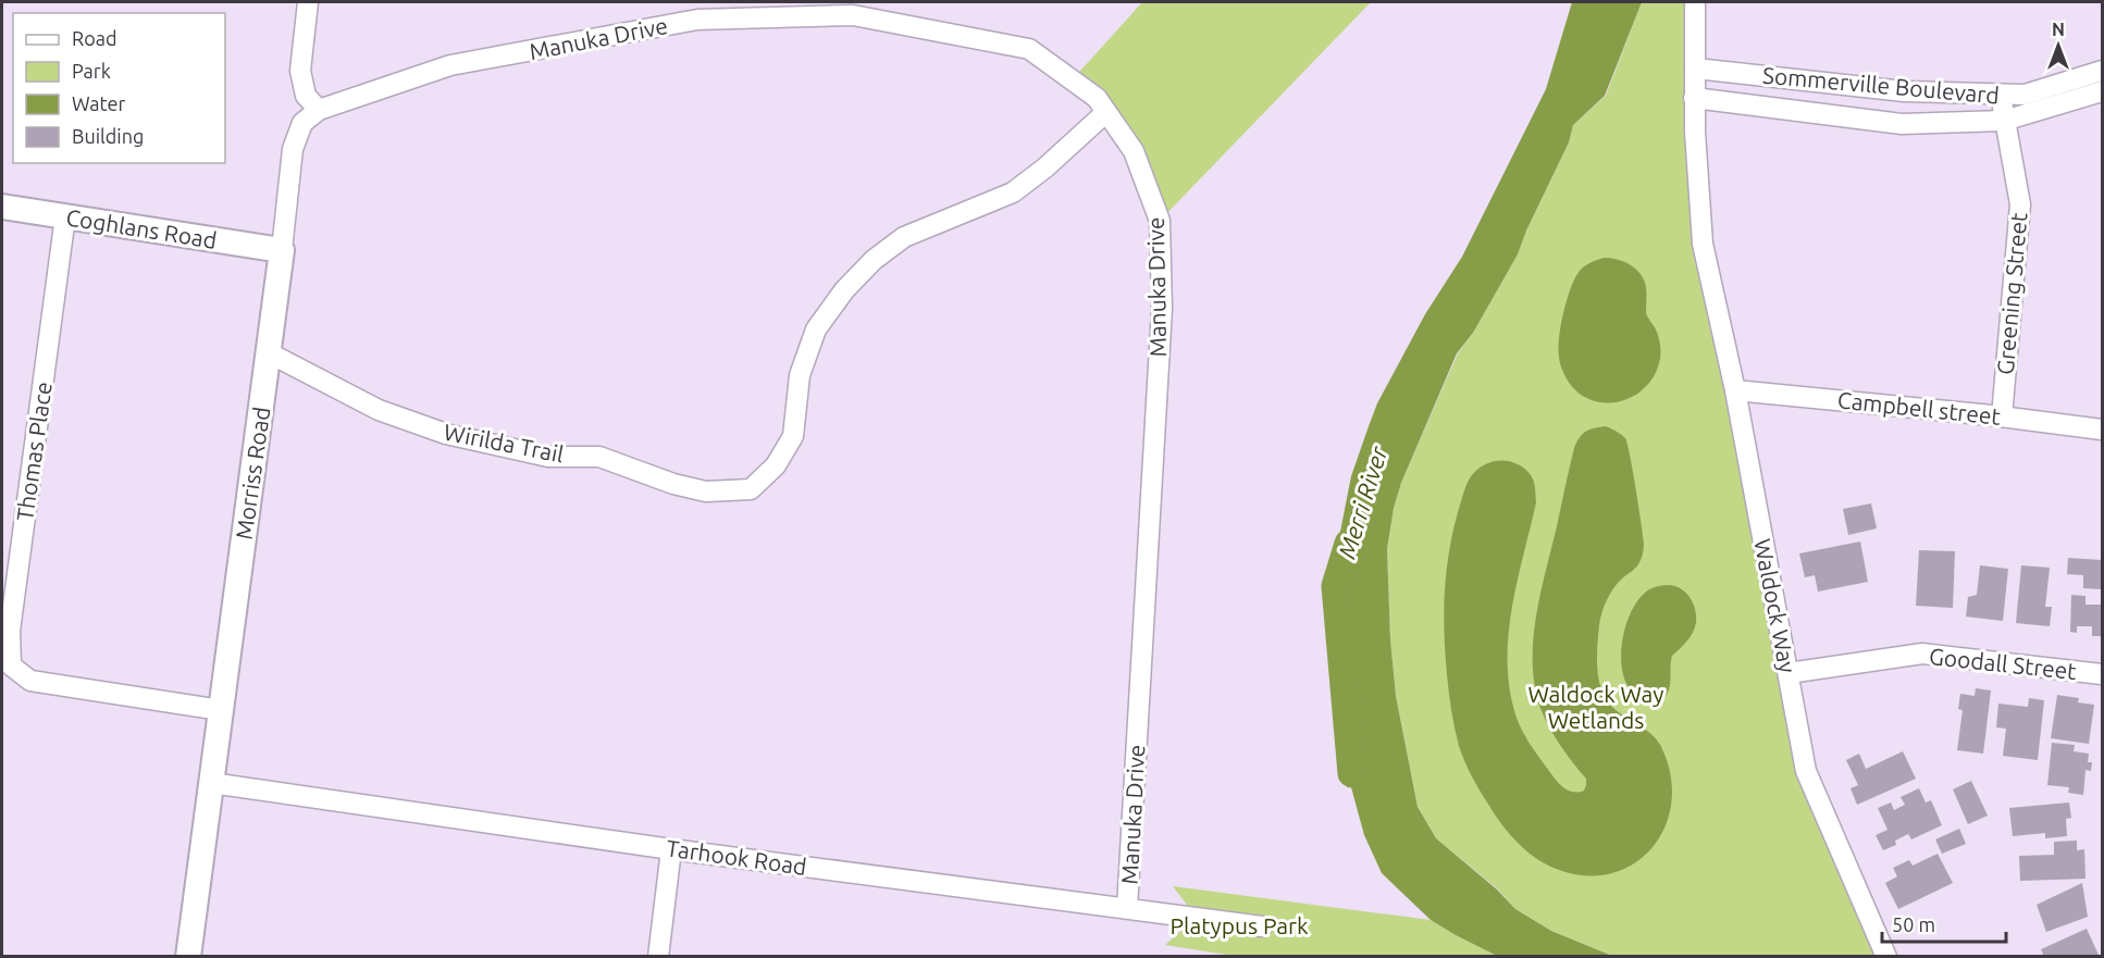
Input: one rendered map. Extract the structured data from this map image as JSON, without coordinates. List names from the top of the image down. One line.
{"streets":{"street":["Manuka Drive","Sommerville Boulevard","Coghlans Road","Greening Street","Campbell street","Wirilda Trail","Thomas Place","Morriss Road","Waldock Way","Goodall Street","Tarhook Road"]},"crossings":[["Manuka Drive","Wirilda Trail"],["Manuka Drive","Morriss Road"],["Manuka Drive","Tarhook Road"],["Sommerville Boulevard","Greening Street"],["Sommerville Boulevard","Waldock Way"],["Coghlans Road","Thomas Place"],["Coghlans Road","Morriss Road"],["Greening Street","Campbell street"],["Campbell street","Waldock Way"],["Wirilda Trail","Morriss Road"],["Thomas Place","Morriss Road"],["Morriss Road","Tarhook Road"],["Waldock Way","Goodall Street"]],"water":["Merri River"],"parks":["Waldock Way Wetlands","Platypus Park"],"legend":["Road","Park","Water","Building"],"scale_bar":"50 m","north":"top"}
